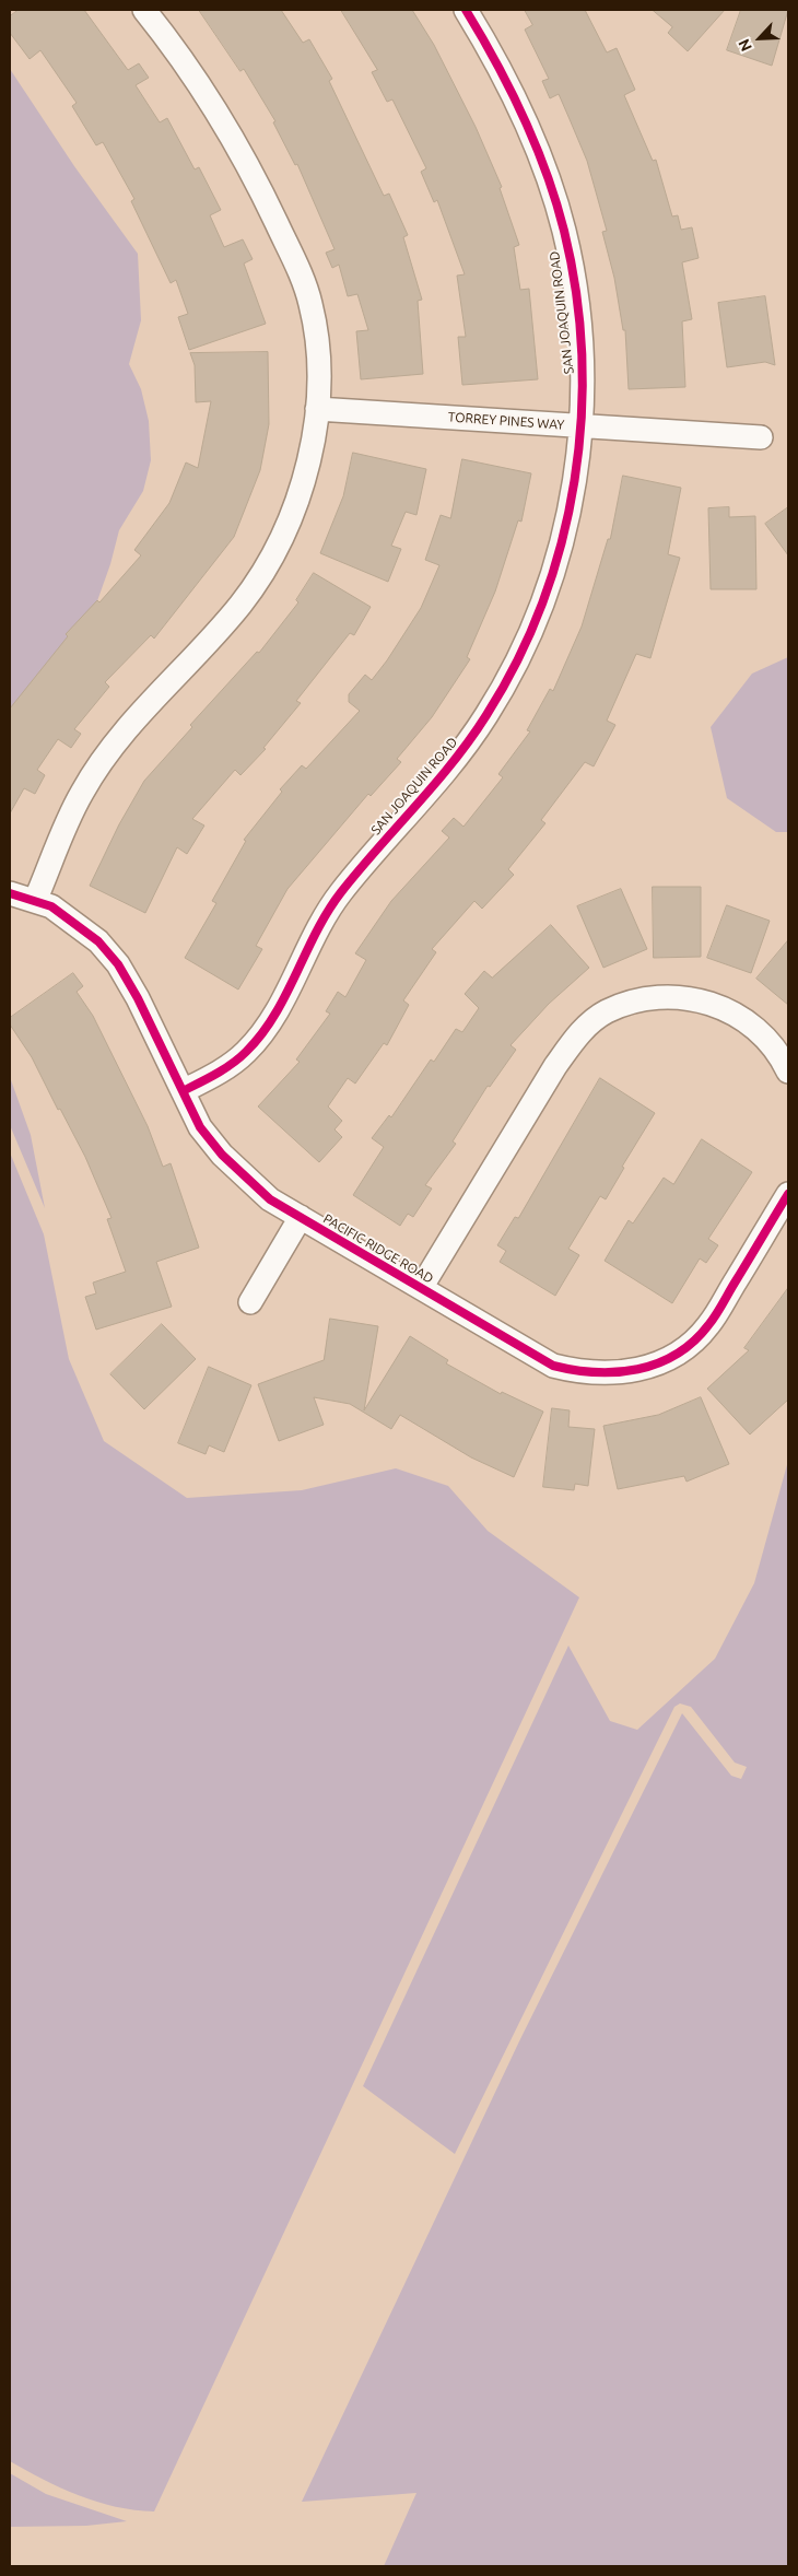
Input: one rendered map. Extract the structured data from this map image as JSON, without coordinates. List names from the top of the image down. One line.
{"streets":{"street":["SAN JOAQUIN ROAD","TORREY PINES WAY","PACIFIC RIDGE ROAD"]},"crossings":[["SAN JOAQUIN ROAD","TORREY PINES WAY"],["SAN JOAQUIN ROAD","PACIFIC RIDGE ROAD"]],"north":"bottom left"}
